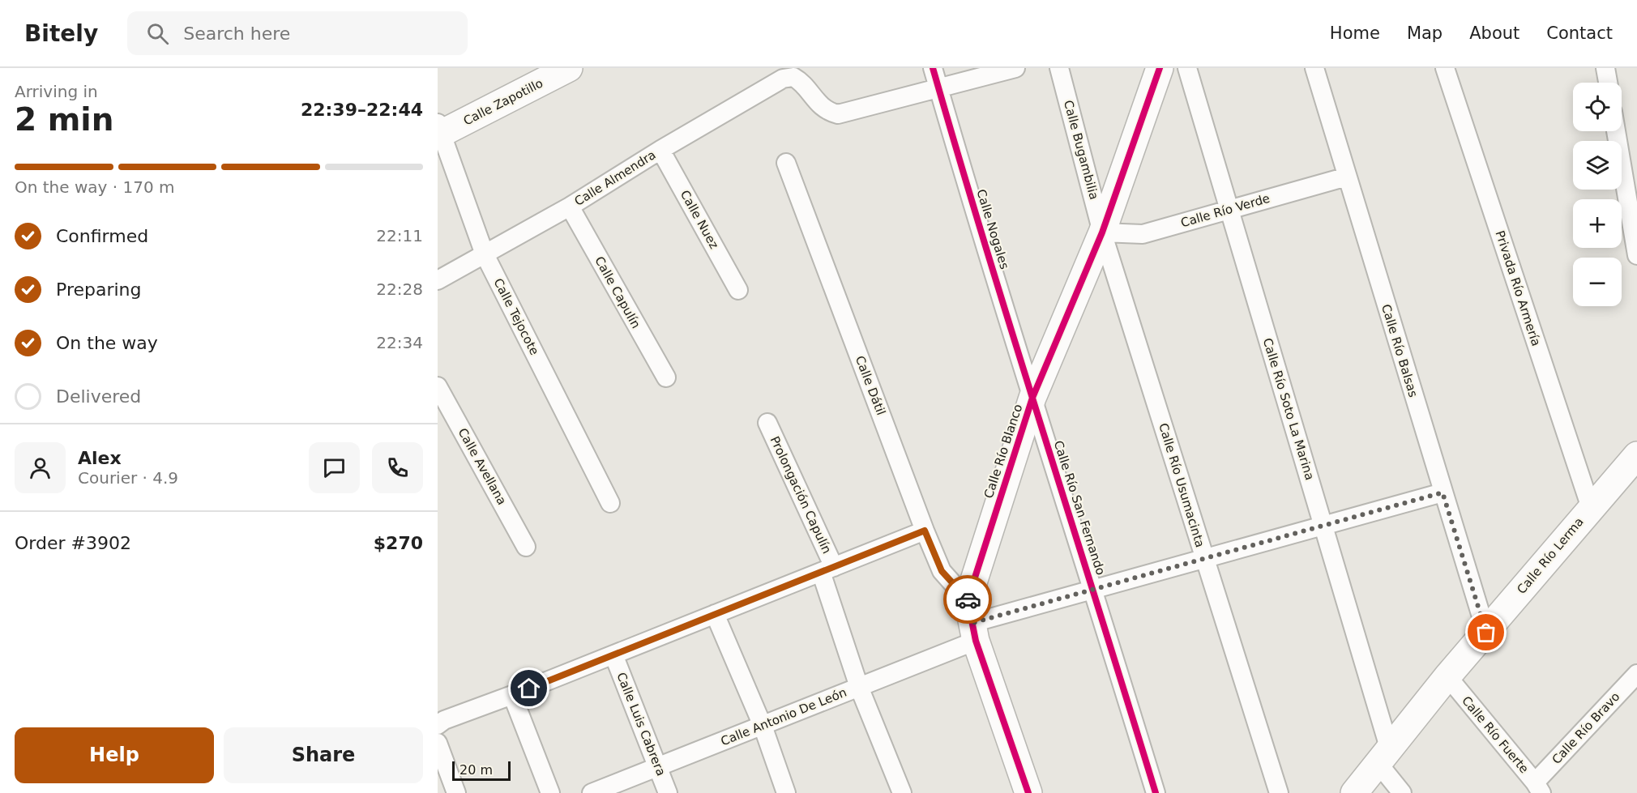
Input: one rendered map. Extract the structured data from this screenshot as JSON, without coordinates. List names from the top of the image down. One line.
{"streets":{"street":["Calle Zapotillo","Calle Bugambilia","Calle Almendra","Calle Río Verde","Calle Nuez","Calle Nogales","Privada Río Armería","Calle Capulín","Calle Tejocote","Calle Río Balsas","Calle Dátil","Calle Río Soto La Marina","Calle Río Blanco","Calle Avellana","Calle Río Usumacinta","Prolongación Capulín","Calle Río San Fernando","Calle Río Lerma","Calle Antonio De León","Calle Luis Cabrera","Calle Río Bravo","Calle Río Fuerte"]},"crossings":[["Calle Zapotillo","Calle Tejocote"],["Calle Bugambilia","Calle Río Verde"],["Calle Bugambilia","Calle Río Blanco"],["Calle Bugambilia","Calle Río Usumacinta"],["Calle Almendra","Calle Nuez"],["Calle Almendra","Calle Capulín"],["Calle Almendra","Calle Tejocote"],["Calle Río Verde","Calle Río Balsas"],["Calle Río Verde","Calle Río Soto La Marina"],["Calle Río Verde","Calle Río Blanco"],["Calle Río Verde","Calle Río Usumacinta"],["Calle Nogales","Calle Río Blanco"],["Calle Nogales","Calle Río San Fernando"],["Privada Río Armería","Calle Río Lerma"],["Calle Río Balsas","Calle Río Lerma"],["Calle Río Balsas","Calle Antonio De León"],["Calle Dátil","Calle Río Blanco"],["Calle Dátil","Calle Antonio De León"],["Calle Río Soto La Marina","Calle Río Lerma"],["Calle Río Soto La Marina","Calle Antonio De León"],["Calle Río Blanco","Calle Río Usumacinta"],["Calle Río Blanco","Calle Río San Fernando"],["Calle Río Blanco","Calle Antonio De León"],["Calle Río Usumacinta","Calle Antonio De León"],["Prolongación Capulín","Calle Antonio De León"],["Calle Río San Fernando","Calle Antonio De León"],["Calle Río Lerma","Calle Río Fuerte"],["Calle Antonio De León","Calle Luis Cabrera"],["Calle Río Bravo","Calle Río Fuerte"]],"scale_bar":"20 m","page":{"header":"Bitely","search":"Search here","nav":["Home","Map","About","Contact"],"heading":["2 min","Arriving in","22:39–22:44"],"panel":["Alex","Courier · 4.9","Order #3902","$270"],"map_buttons":["+","−"],"bar":"On the way · 170 m","list":[["Confirmed","22:11"],["Preparing","22:28"],["On the way","22:34"],"Delivered"],"buttons":["Help","Share"],"scale":"20 m"}}
